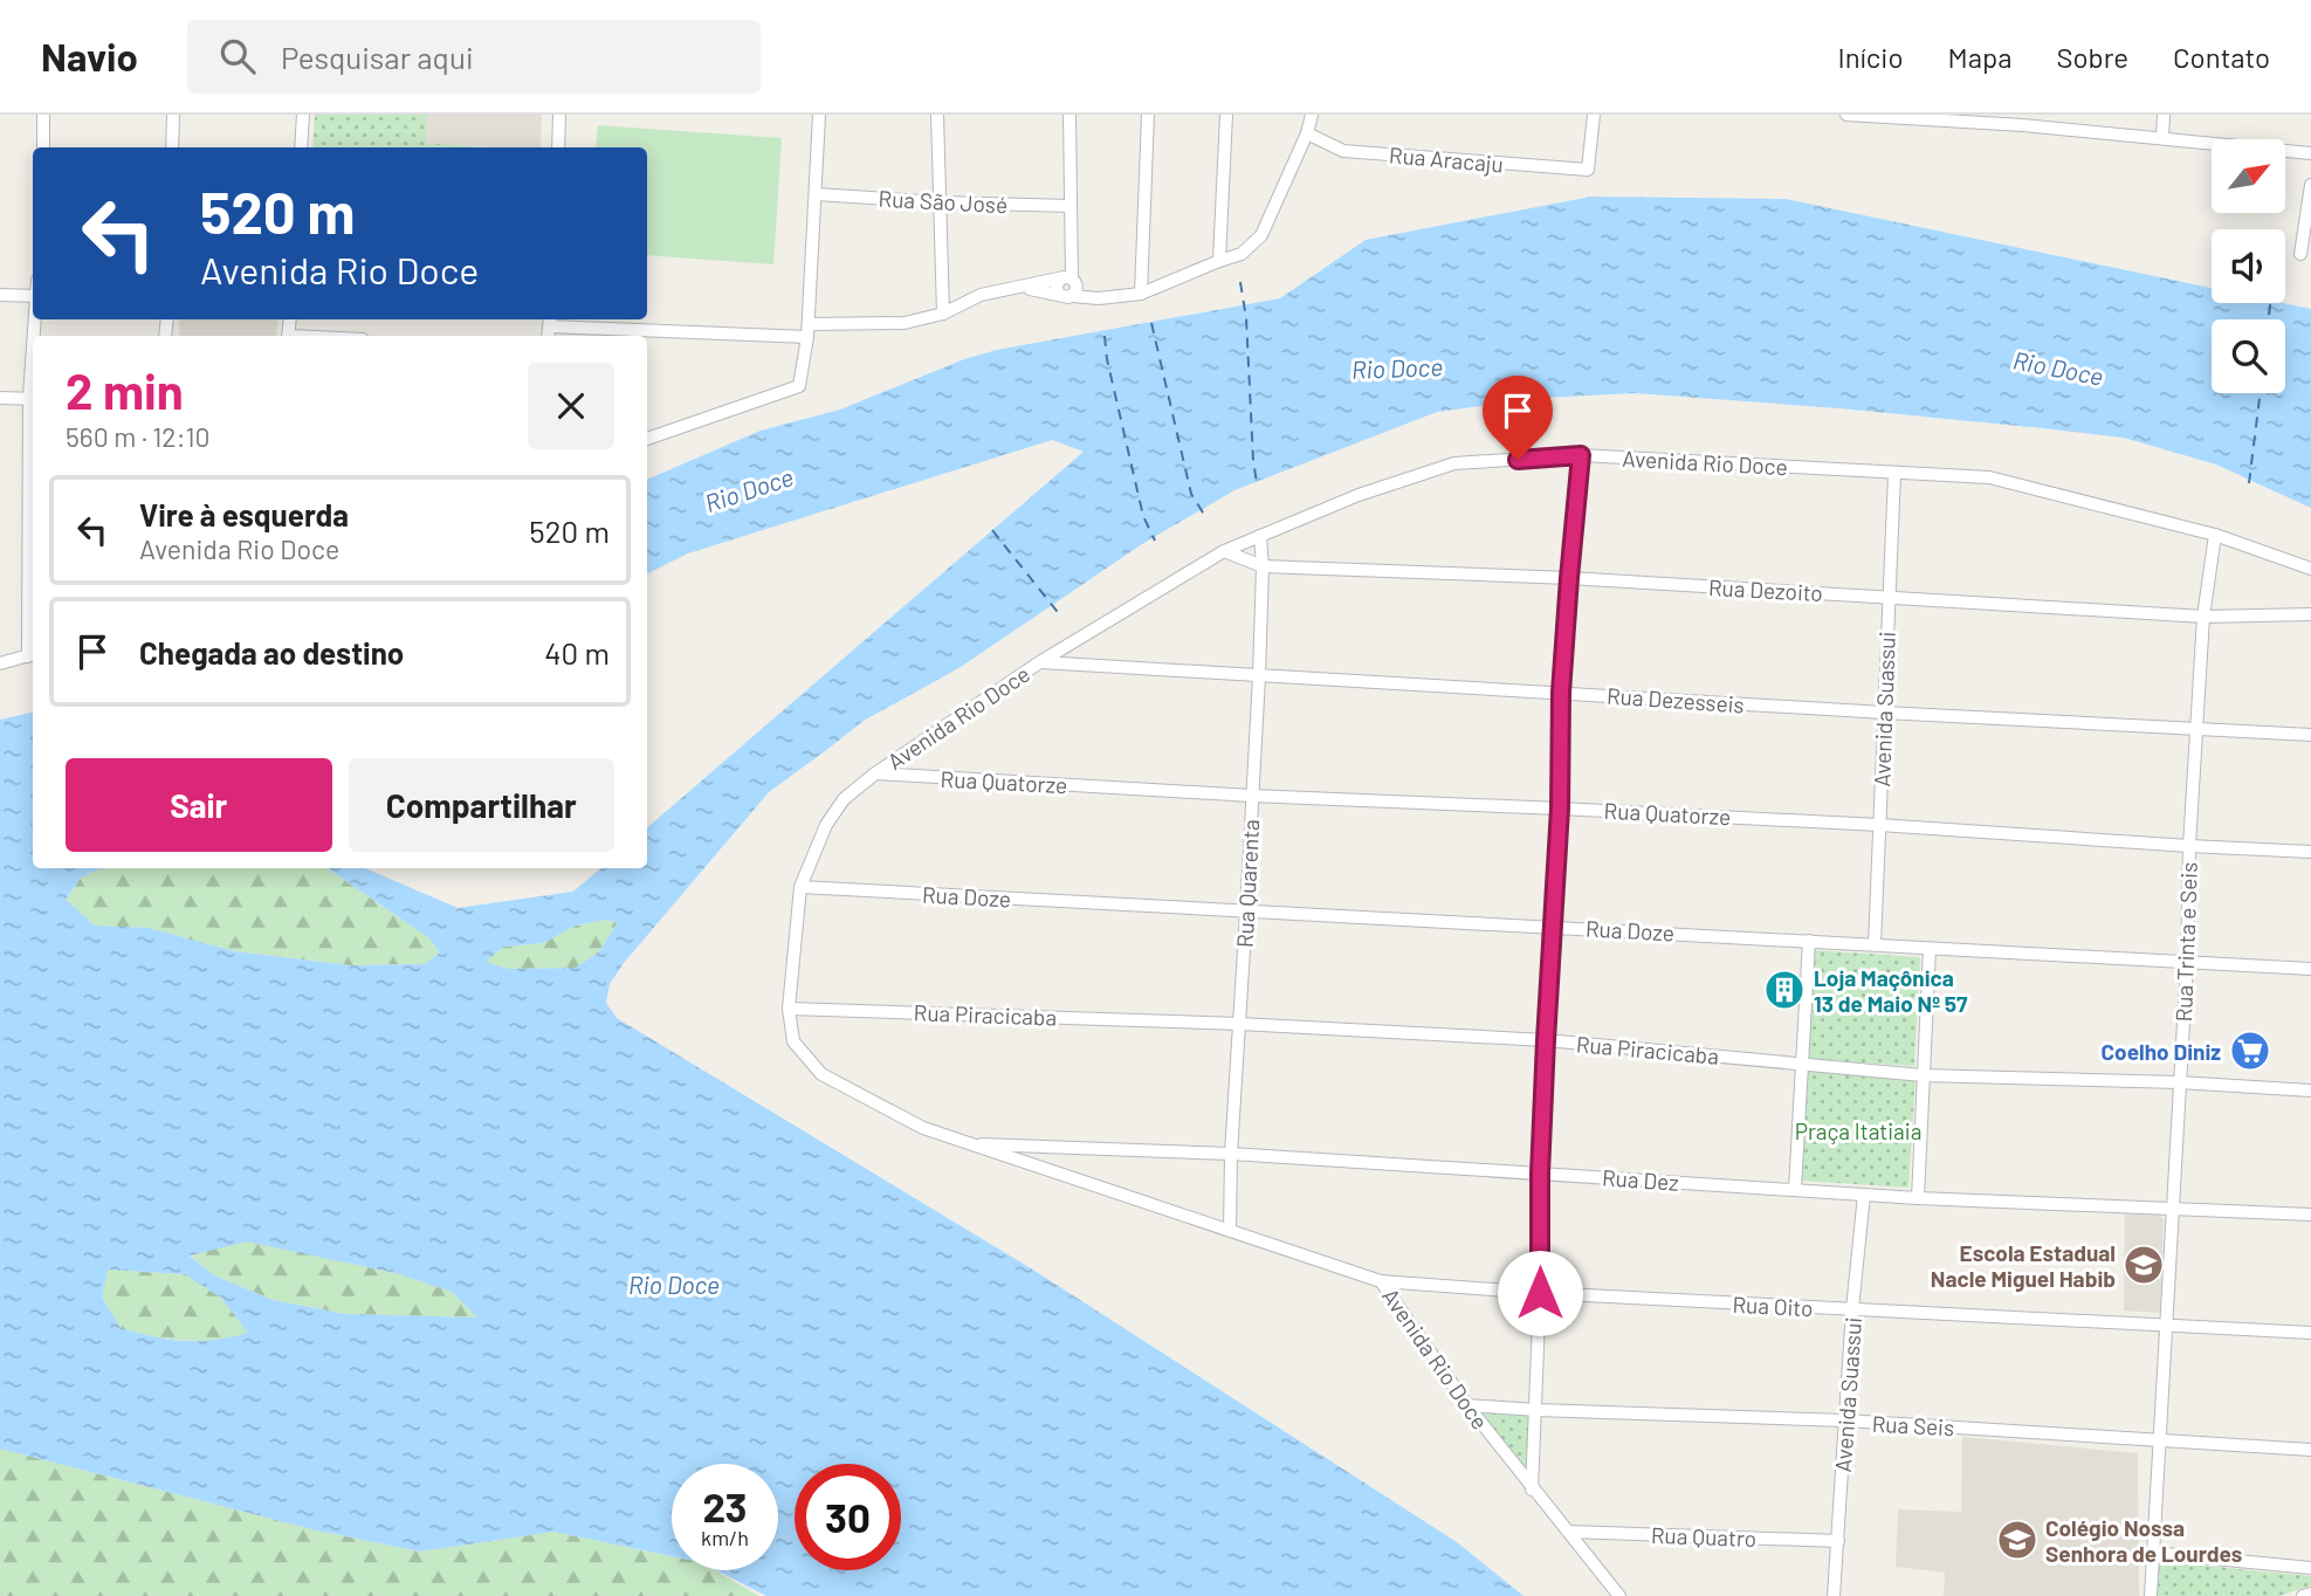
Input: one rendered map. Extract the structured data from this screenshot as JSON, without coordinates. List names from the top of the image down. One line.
{"streets":{"street":["Rua Aracaju","Rua São José","Avenida Rio Doce","Rua Dezoito","Rua Dezesseis","Avenida Suassui","Rua Quatorze","Rua Quarenta","Rua Doze","Rua Trinta e Seis","Rua Piracicaba","Rua Dez","Rua Oito","Rua Seis","Rua Quatro"]},"crossings":[["Avenida Rio Doce","Rua Dezoito"],["Avenida Rio Doce","Rua Dezesseis"],["Avenida Rio Doce","Avenida Suassui"],["Avenida Rio Doce","Rua Quatorze"],["Avenida Rio Doce","Rua Quarenta"],["Avenida Rio Doce","Rua Doze"],["Avenida Rio Doce","Rua Trinta e Seis"],["Avenida Rio Doce","Rua Piracicaba"],["Avenida Rio Doce","Rua Dez"],["Avenida Rio Doce","Rua Oito"],["Avenida Rio Doce","Rua Seis"],["Avenida Rio Doce","Rua Quatro"],["Rua Dezoito","Avenida Suassui"],["Rua Dezoito","Rua Quarenta"],["Rua Dezoito","Rua Trinta e Seis"],["Rua Dezesseis","Avenida Suassui"],["Rua Dezesseis","Rua Quarenta"],["Rua Dezesseis","Rua Trinta e Seis"],["Avenida Suassui","Rua Quatorze"],["Avenida Suassui","Rua Doze"],["Avenida Suassui","Rua Dez"],["Avenida Suassui","Rua Oito"],["Avenida Suassui","Rua Seis"],["Avenida Suassui","Rua Quatro"],["Rua Quatorze","Rua Quarenta"],["Rua Quatorze","Rua Trinta e Seis"],["Rua Quarenta","Rua Doze"],["Rua Quarenta","Rua Piracicaba"],["Rua Quarenta","Rua Dez"],["Rua Doze","Rua Trinta e Seis"],["Rua Trinta e Seis","Rua Piracicaba"],["Rua Trinta e Seis","Rua Dez"],["Rua Trinta e Seis","Rua Oito"],["Rua Trinta e Seis","Rua Seis"]],"water":["Rio Doce"],"parks":["Praça Itatiaia"],"places":{"building":["Loja Maçônica 13 de Maio Nº 57"],"supermarket":["Coelho Diniz"],"school or university":["Escola Estadual Nacle Miguel Habib","Colégio Nossa Senhora de Lourdes"]},"north":"top right","page":{"header":"Navio","search":"Pesquisar aqui","nav":["Início","Mapa","Sobre","Contato"],"turn":["520 m","Avenida Rio Doce"],"heading":["2 min","560 m · 12:10"],"list":[{"name":"Vire à esquerda","note":"Avenida Rio Doce","value":"520 m"},{"name":"Chegada ao destino","value":"40 m"}],"buttons":["Sair","Compartilhar"],"speed":"23 km/h","limit":"30"}}
